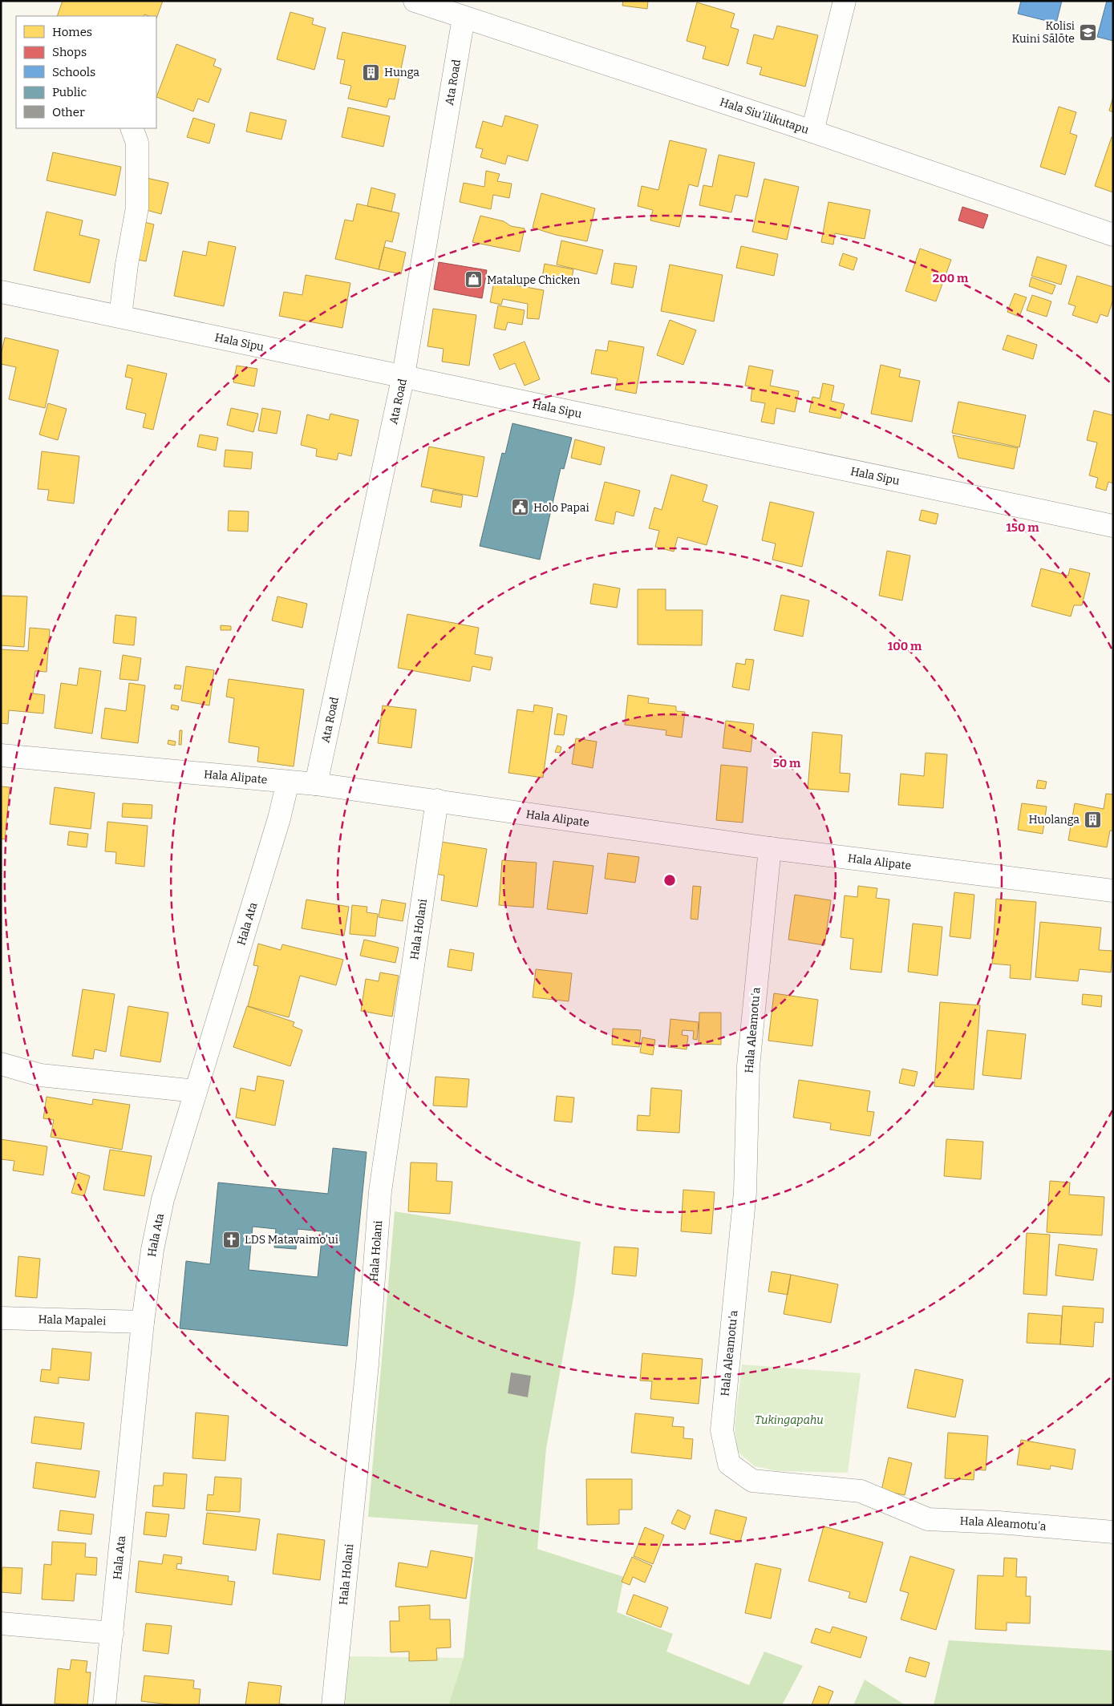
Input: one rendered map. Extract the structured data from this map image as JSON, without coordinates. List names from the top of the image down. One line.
{"streets":{"street":["Ata Road","Hala Siu'ilikutapu","Hala Sipu","Hala Alipate","Hala Ata","Hala Holani","Hala Aleamotu'a","Hala Mapalei"]},"crossings":[["Ata Road","Hala Siu'ilikutapu"],["Ata Road","Hala Sipu"],["Ata Road","Hala Alipate"],["Hala Alipate","Hala Ata"],["Hala Alipate","Hala Holani"],["Hala Alipate","Hala Aleamotu'a"],["Hala Ata","Hala Mapalei"]],"parks":["Tukingapahu"],"places":{"school or university":["Kolisi Kuini Sālōte"],"building":["Hunga","Huolanga"],"shop":["Matalupe Chicken"],"public building":["Holo Papai"],"church":["LDS Matavaimo'ui"]},"legend":["Homes","Shops","Schools","Public","Other"],"rings":["200 m","150 m","100 m","50 m"]}
